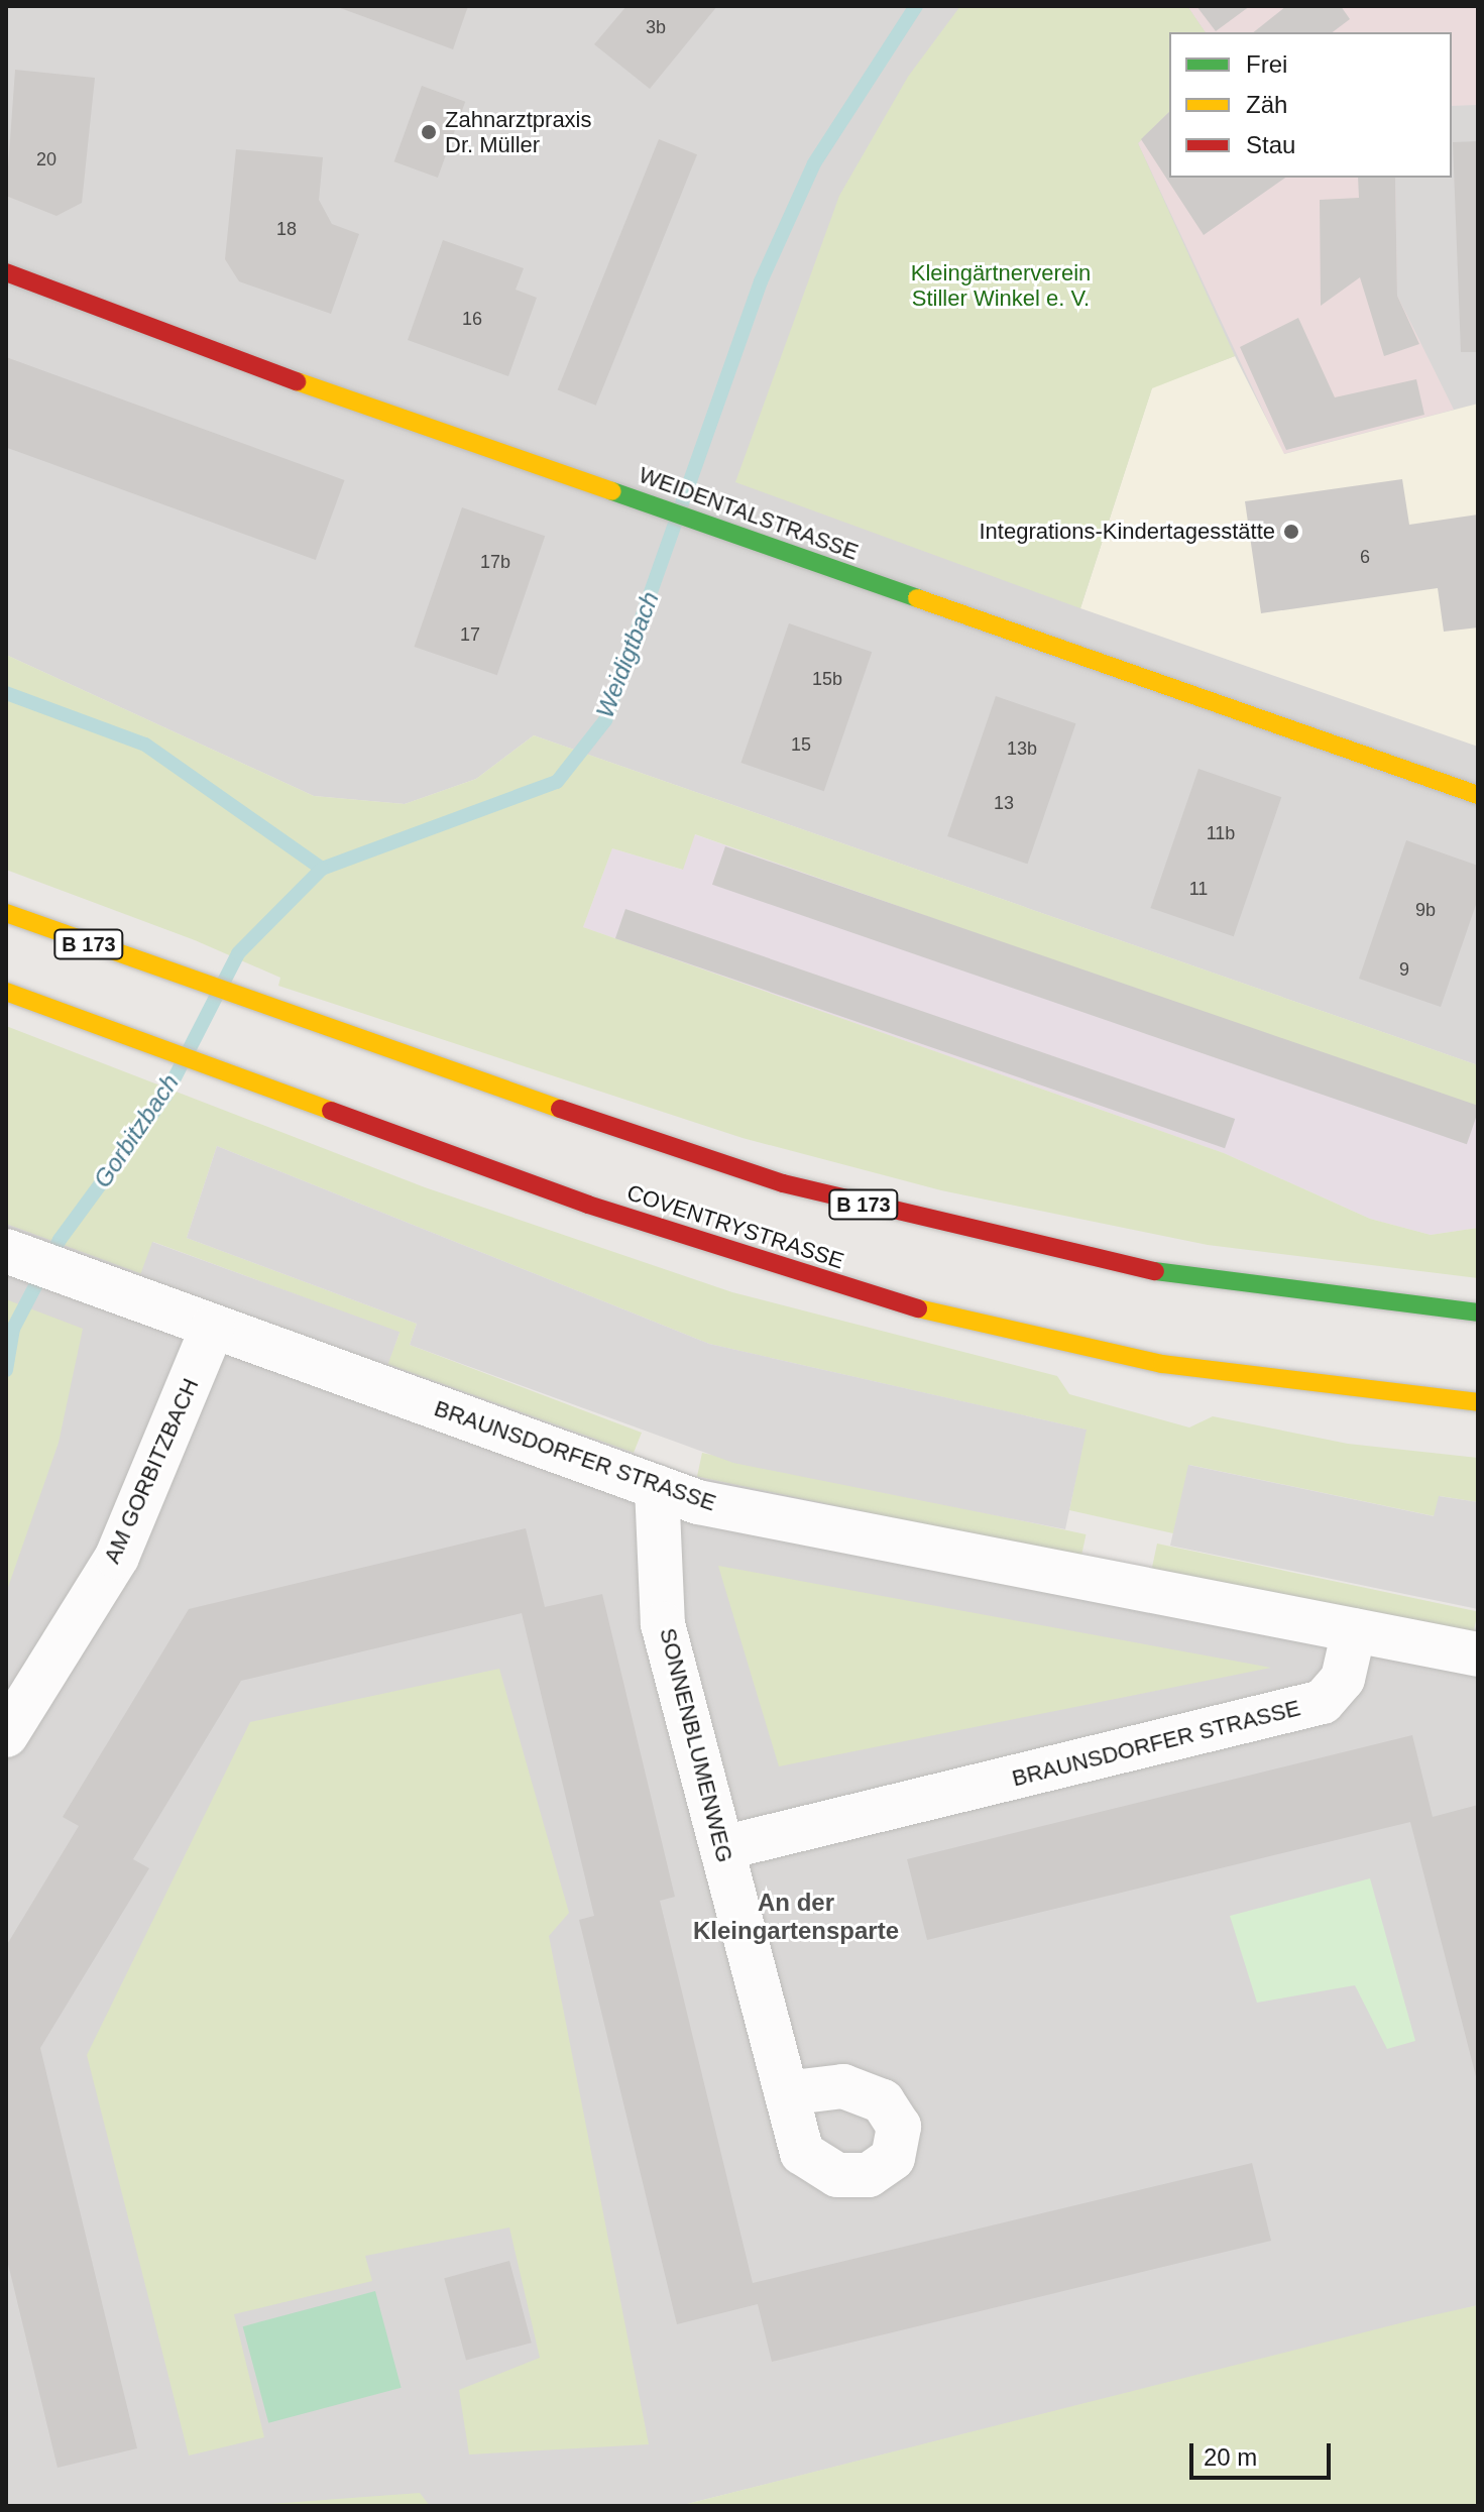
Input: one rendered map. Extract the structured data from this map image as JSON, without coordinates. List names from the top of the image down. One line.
{"streets":{"main road":["WEIDENTALSTRASSE","B 173","COVENTRYSTRASSE"],"street":["BRAUNSDORFER STRASSE","AM GORBITZBACH","SONNENBLUMENWEG"]},"crossings":[["BRAUNSDORFER STRASSE","AM GORBITZBACH"],["BRAUNSDORFER STRASSE","SONNENBLUMENWEG"]],"districts":["An der Kleingartensparte"],"water":["Weidigtbach","Gorbitzbach"],"parks":["Kleingärtnerverein Stiller Winkel e. V."],"places":["Zahnarztpraxis Dr. Müller","Integrations-Kindertagesstätte"],"house_numbers":["3b","20","18","16","6","17b","17","15b","15","13b","13","11b","11","9b","9"],"legend":["Frei","Zäh","Stau"],"scale_bar":"20 m"}
